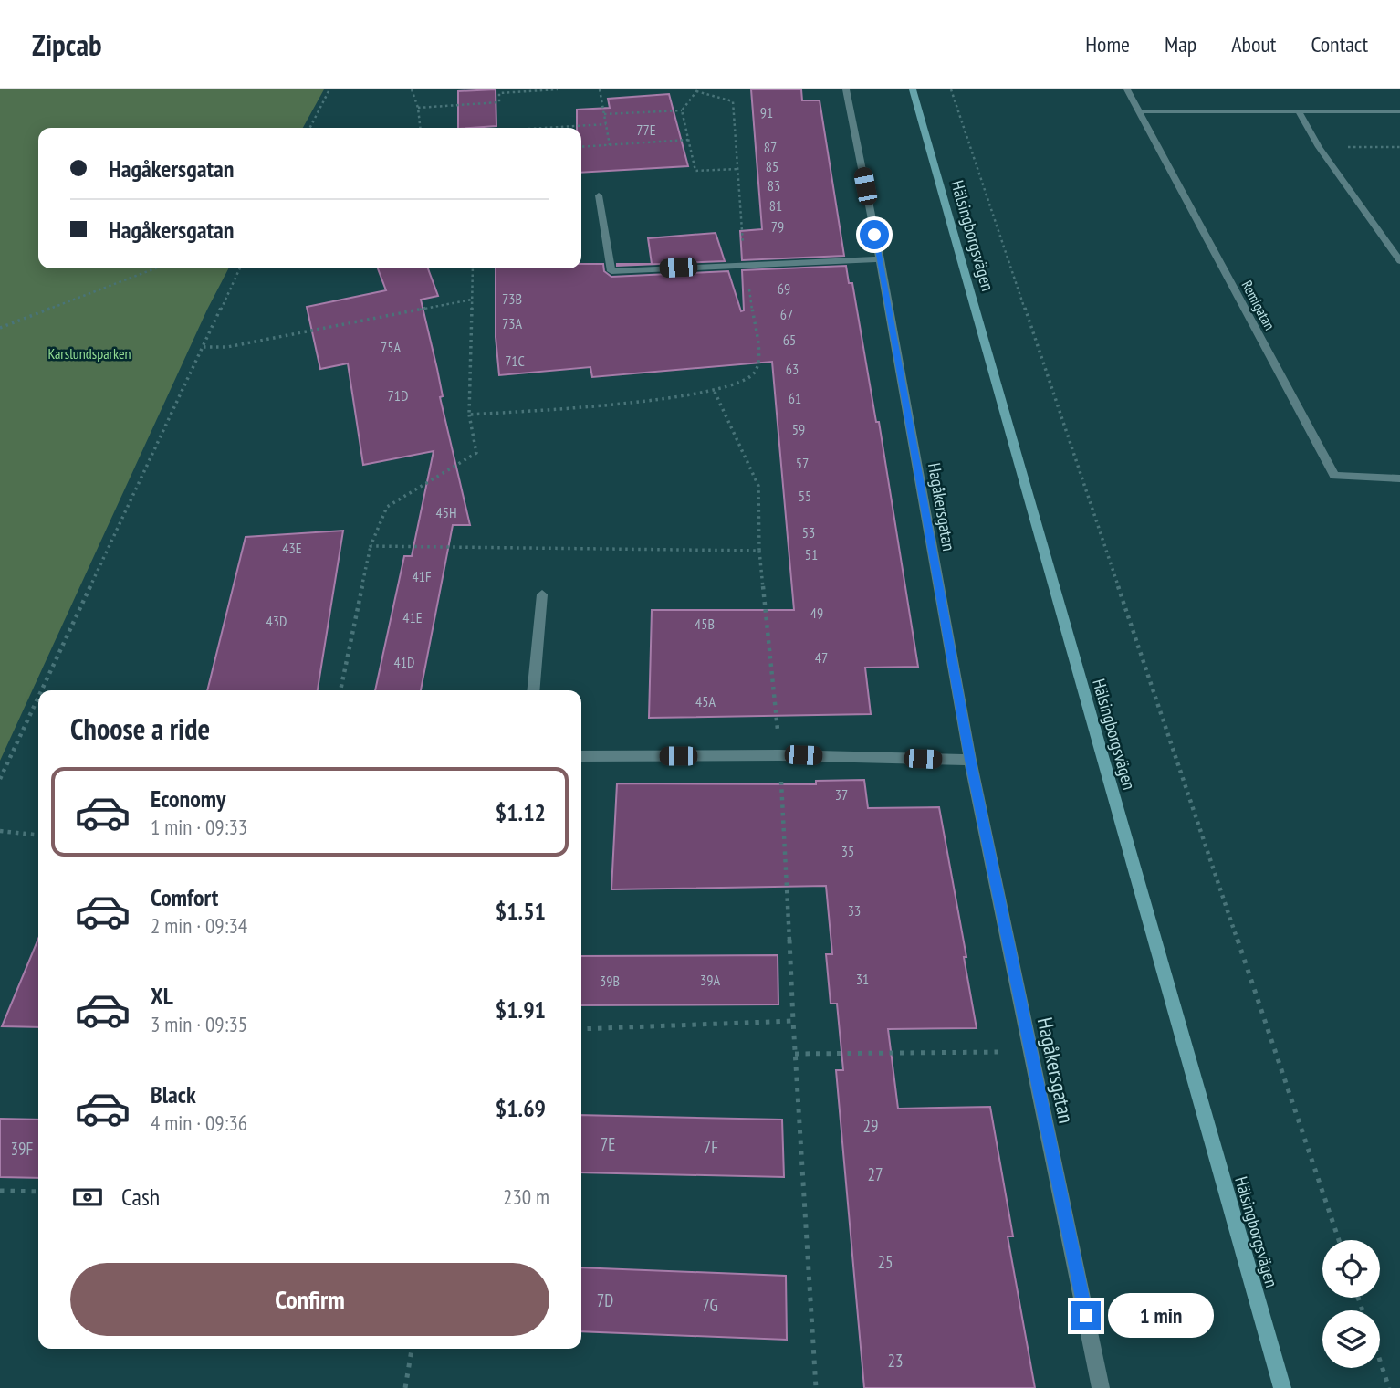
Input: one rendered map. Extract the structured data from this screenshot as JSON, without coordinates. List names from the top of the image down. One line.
{"streets":{"main road":["Hälsingborgsvägen"],"street":["Remigatan","Hagåkersgatan"]},"parks":["Karslundsparken"],"house_numbers":["91","77E","87","85","83","81","79","69","73B","67","73A","65","75A","71C","63","71D","61","59","57","55","45H","53","43E","51","41F","49","41E","43D","45B","47","41D","45A","37","35","33","31","39A","39B","29","7E","7F","39F","27","25","7D","7G","23"],"page":{"header":"Zipcab","nav":["Home","Map","About","Contact"],"banner":["Hagåkersgatan","Hagåkersgatan"],"heading":"Choose a ride","list":[{"name":"Economy","note":"1 min · 09:33","value":"$1.12"},{"name":"Comfort","note":"2 min · 09:34","value":"$1.51"},{"name":"XL","note":"3 min · 09:35","value":"$1.91"},{"name":"Black","note":"4 min · 09:36","value":"$1.69"}],"pay":["Cash","230 m"],"buttons":"Confirm","bubble":"1 min"}}
